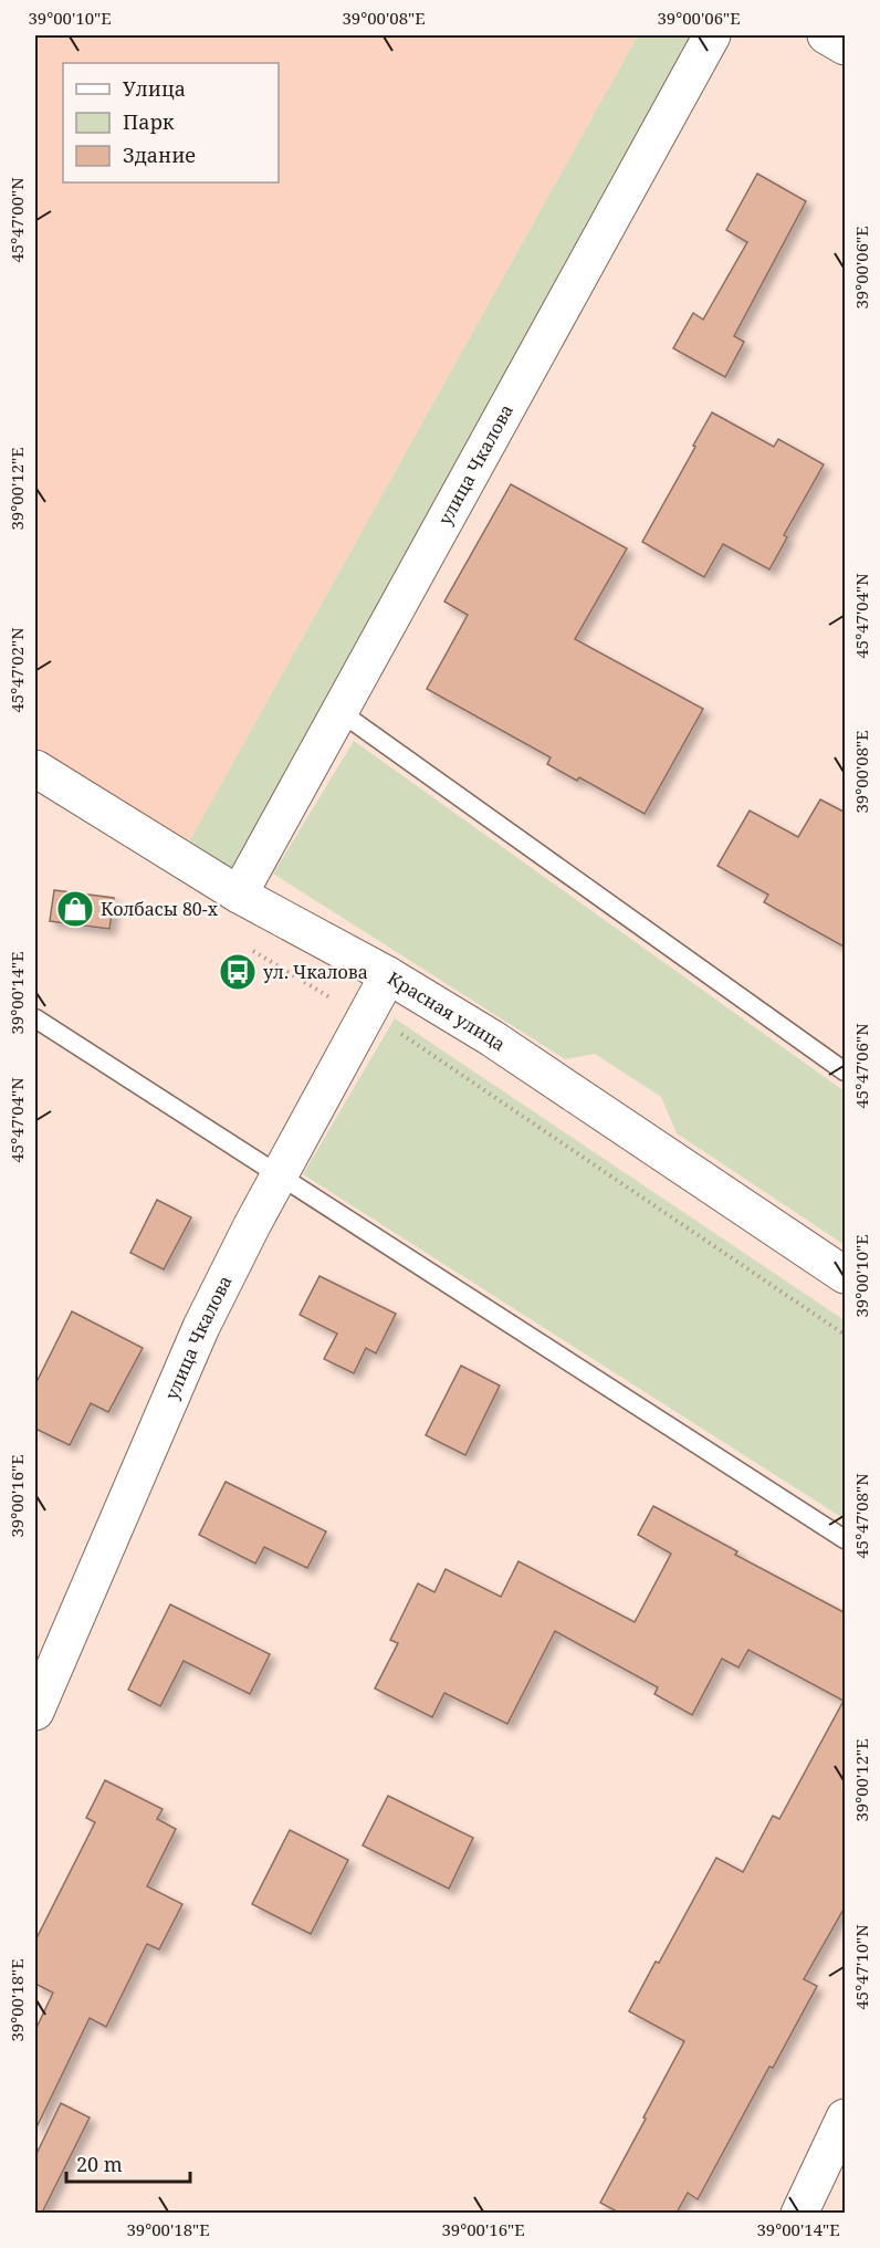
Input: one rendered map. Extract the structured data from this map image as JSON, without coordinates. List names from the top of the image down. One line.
{"streets":{"street":["улица Чкалова","Красная улица"]},"crossings":[["улица Чкалова","Красная улица"]],"places":{"shop":["Колбасы 80-х"],"bus stop":["ул. Чкалова"]},"legend":["Улица","Парк","Здание"],"scale_bar":"20 m","coordinates":["39°00'10\"E","39°00'08\"E","39°00'06\"E","45°47'00\"N","39°00'12\"E","45°47'04\"N","45°47'02\"N","39°00'14\"E","45°47'06\"N","39°00'16\"E","45°47'08\"N","45°47'10\"N","39°00'18\"E"]}
